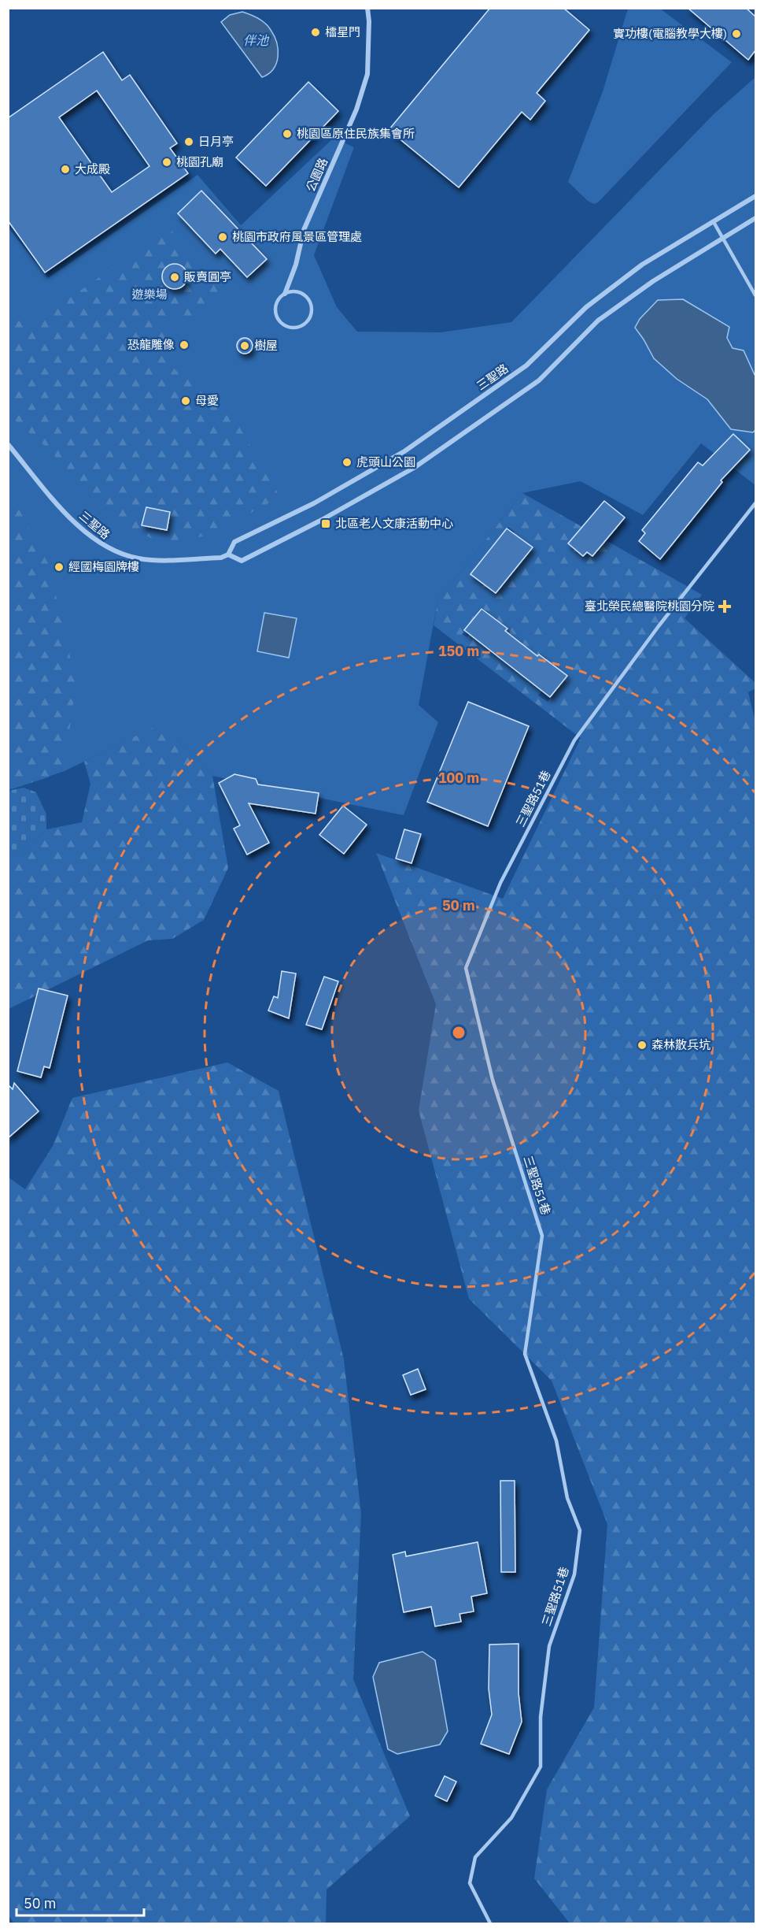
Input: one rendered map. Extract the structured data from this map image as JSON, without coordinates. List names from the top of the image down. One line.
{"streets":{"street":["公園路","三聖路"],"lane":["三聖路51巷"]},"water":["伴池"],"parks":["遊樂場"],"places":{"other":["櫺星門","實功樓(電腦教學大樓)","桃園區原住民族集會所","日月亭","桃園孔廟","大成殿","桃園市政府風景區管理處","販賣圓亭","恐龍雕像","樹屋","母愛","虎頭山公園","經國梅園牌樓","森林散兵坑"],"transit":["北區老人文康活動中心"],"health":["臺北榮民總醫院桃園分院"]},"scale_bar":"50 m","rings":["150 m","100 m","50 m"]}
